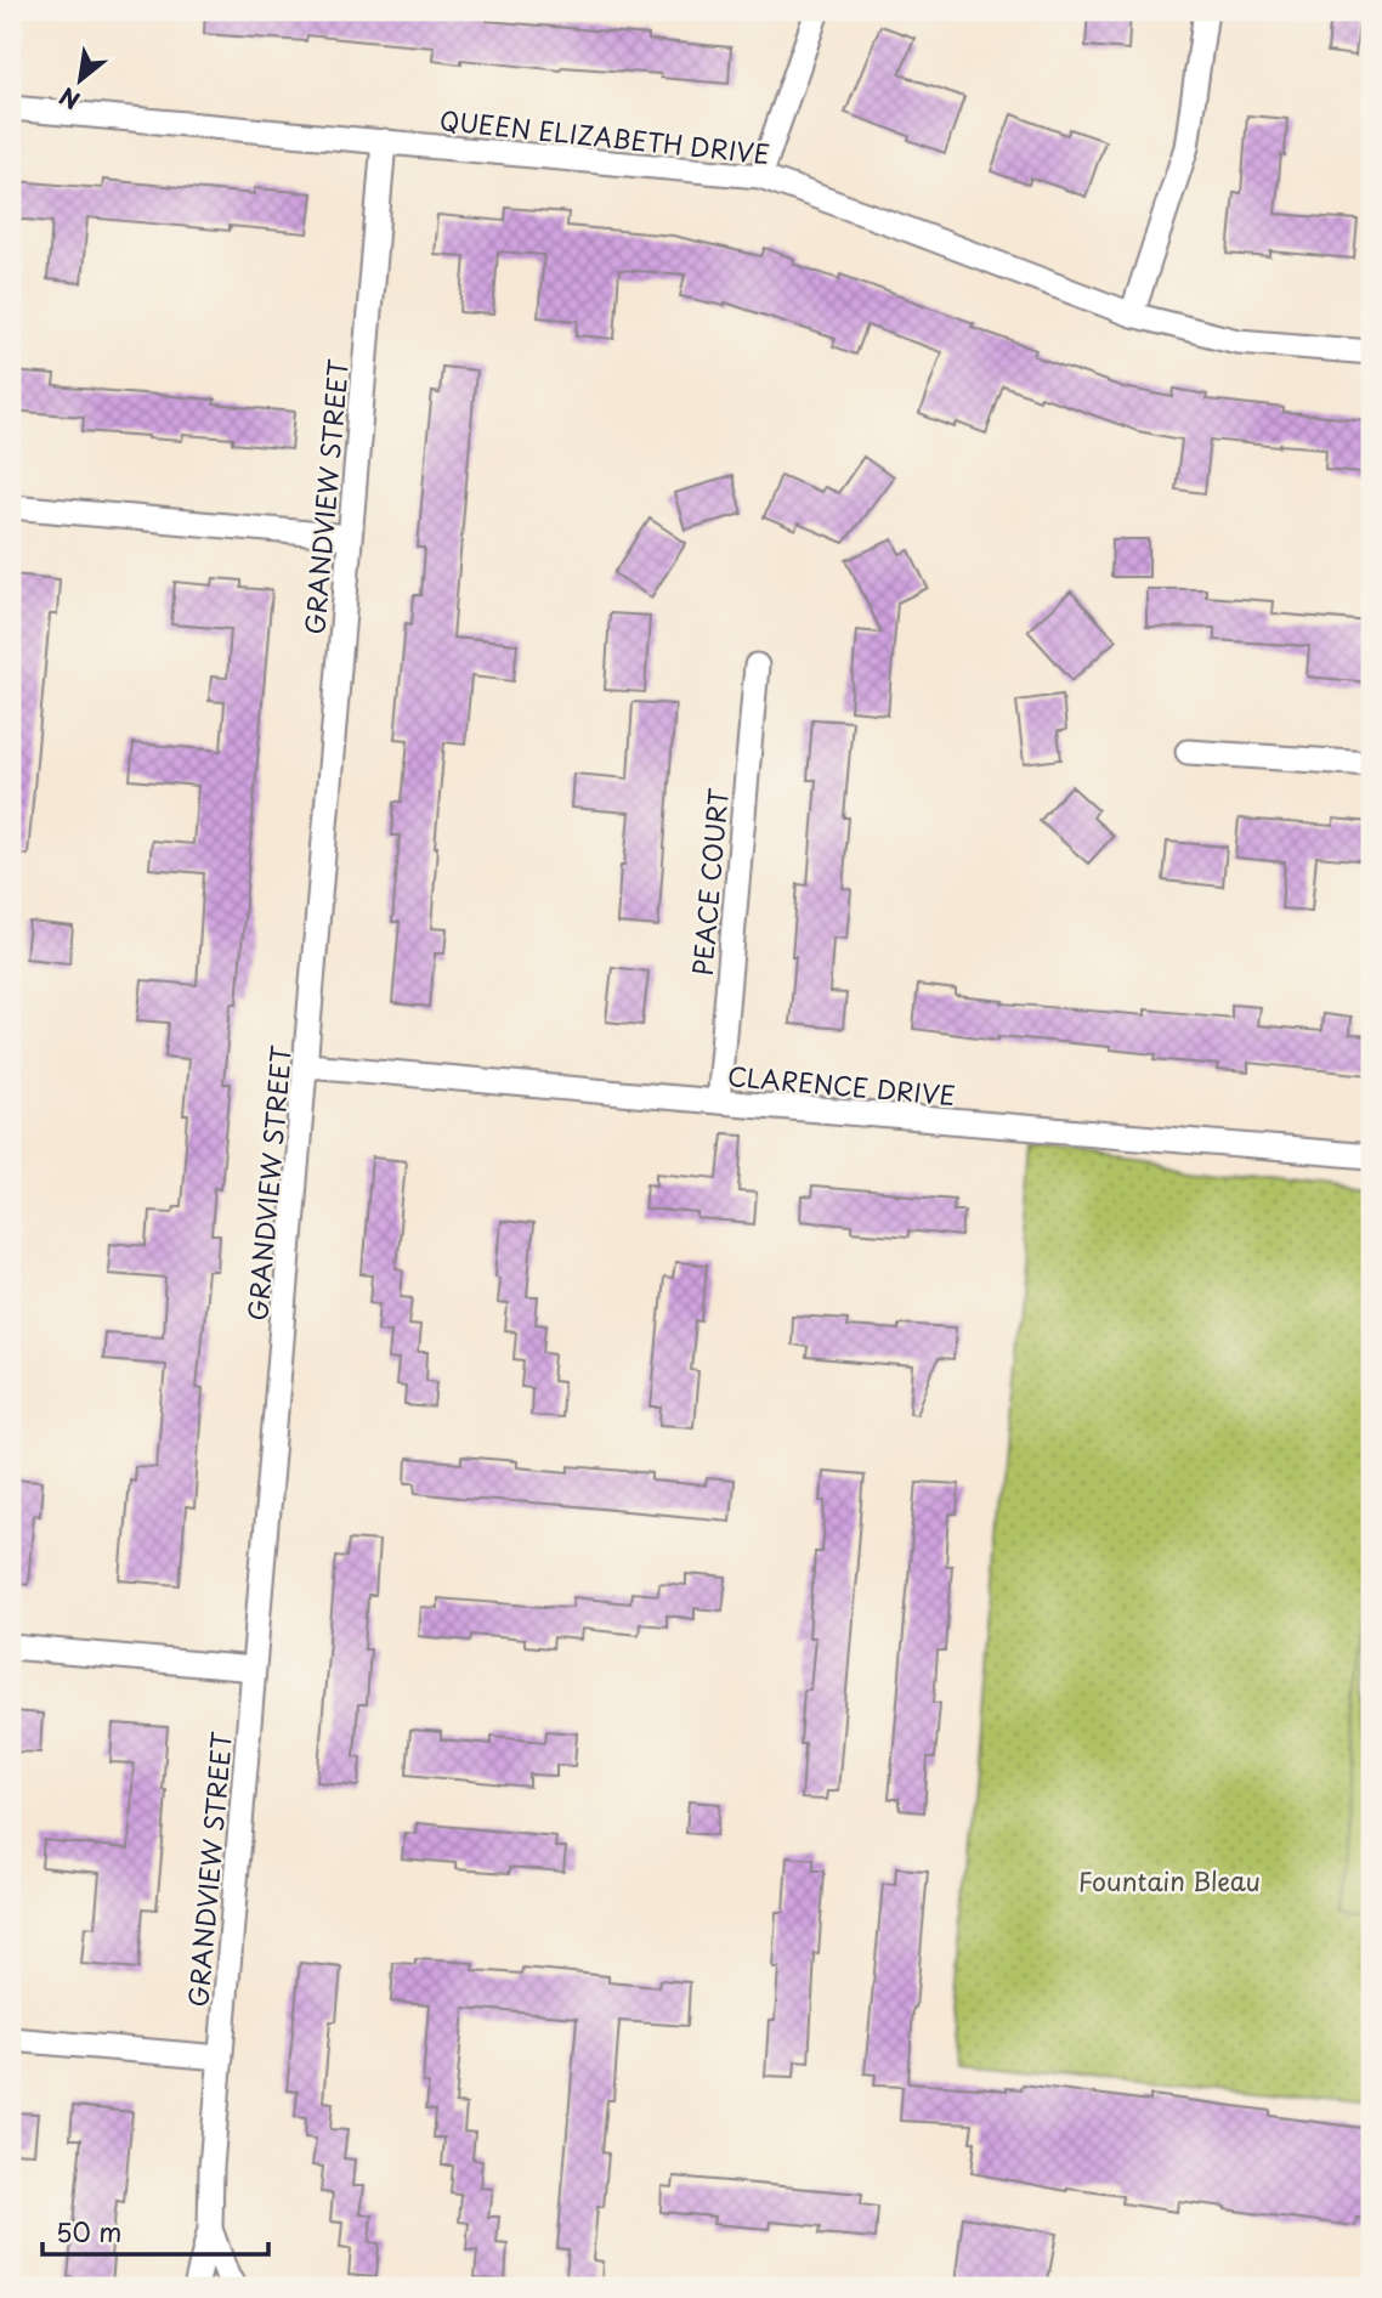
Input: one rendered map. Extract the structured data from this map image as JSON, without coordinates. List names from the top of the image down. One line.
{"streets":{"street":["QUEEN ELIZABETH DRIVE","GRANDVIEW STREET","PEACE COURT","CLARENCE DRIVE"]},"crossings":[["QUEEN ELIZABETH DRIVE","GRANDVIEW STREET"],["GRANDVIEW STREET","CLARENCE DRIVE"],["PEACE COURT","CLARENCE DRIVE"]],"parks":["Fountain Bleau"],"scale_bar":"50 m","north":"bottom left"}
